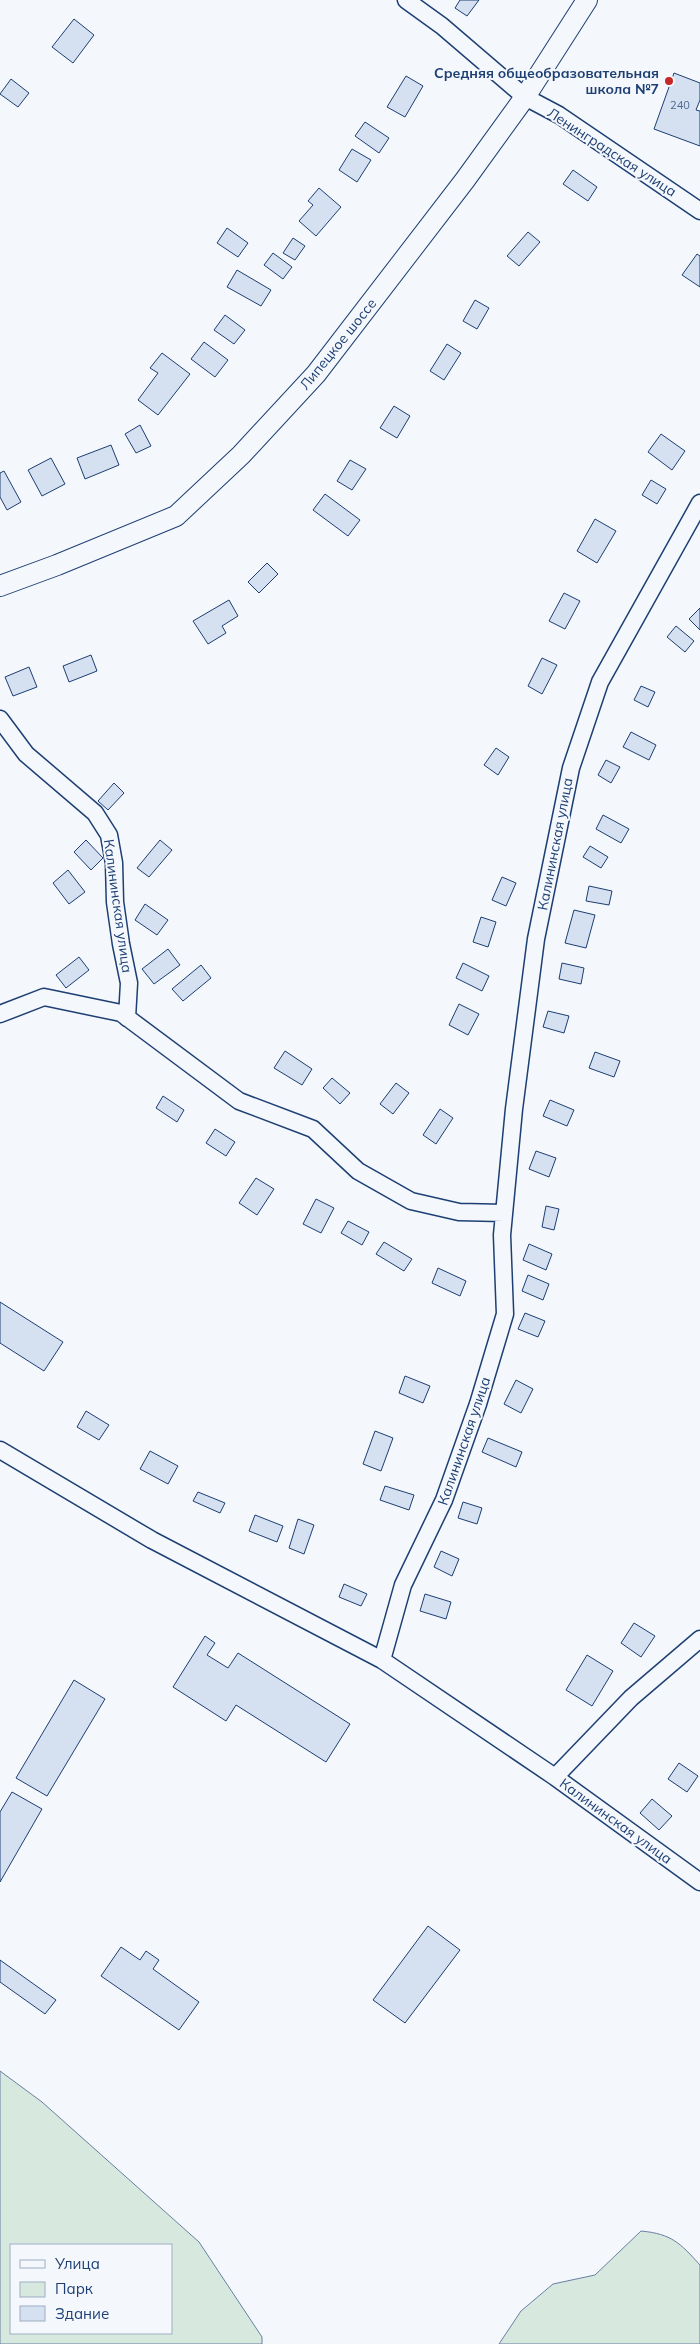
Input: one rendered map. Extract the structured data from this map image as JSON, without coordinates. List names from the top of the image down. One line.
{"streets":{"street":["Ленинградская улица","Липецкое шоссе","Калининская улица"]},"crossings":[["Ленинградская улица","Липецкое шоссе"]],"places":["Средняя общеобразовательная школа №7"],"house_numbers":["240"],"legend":["Улица","Парк","Здание"]}
